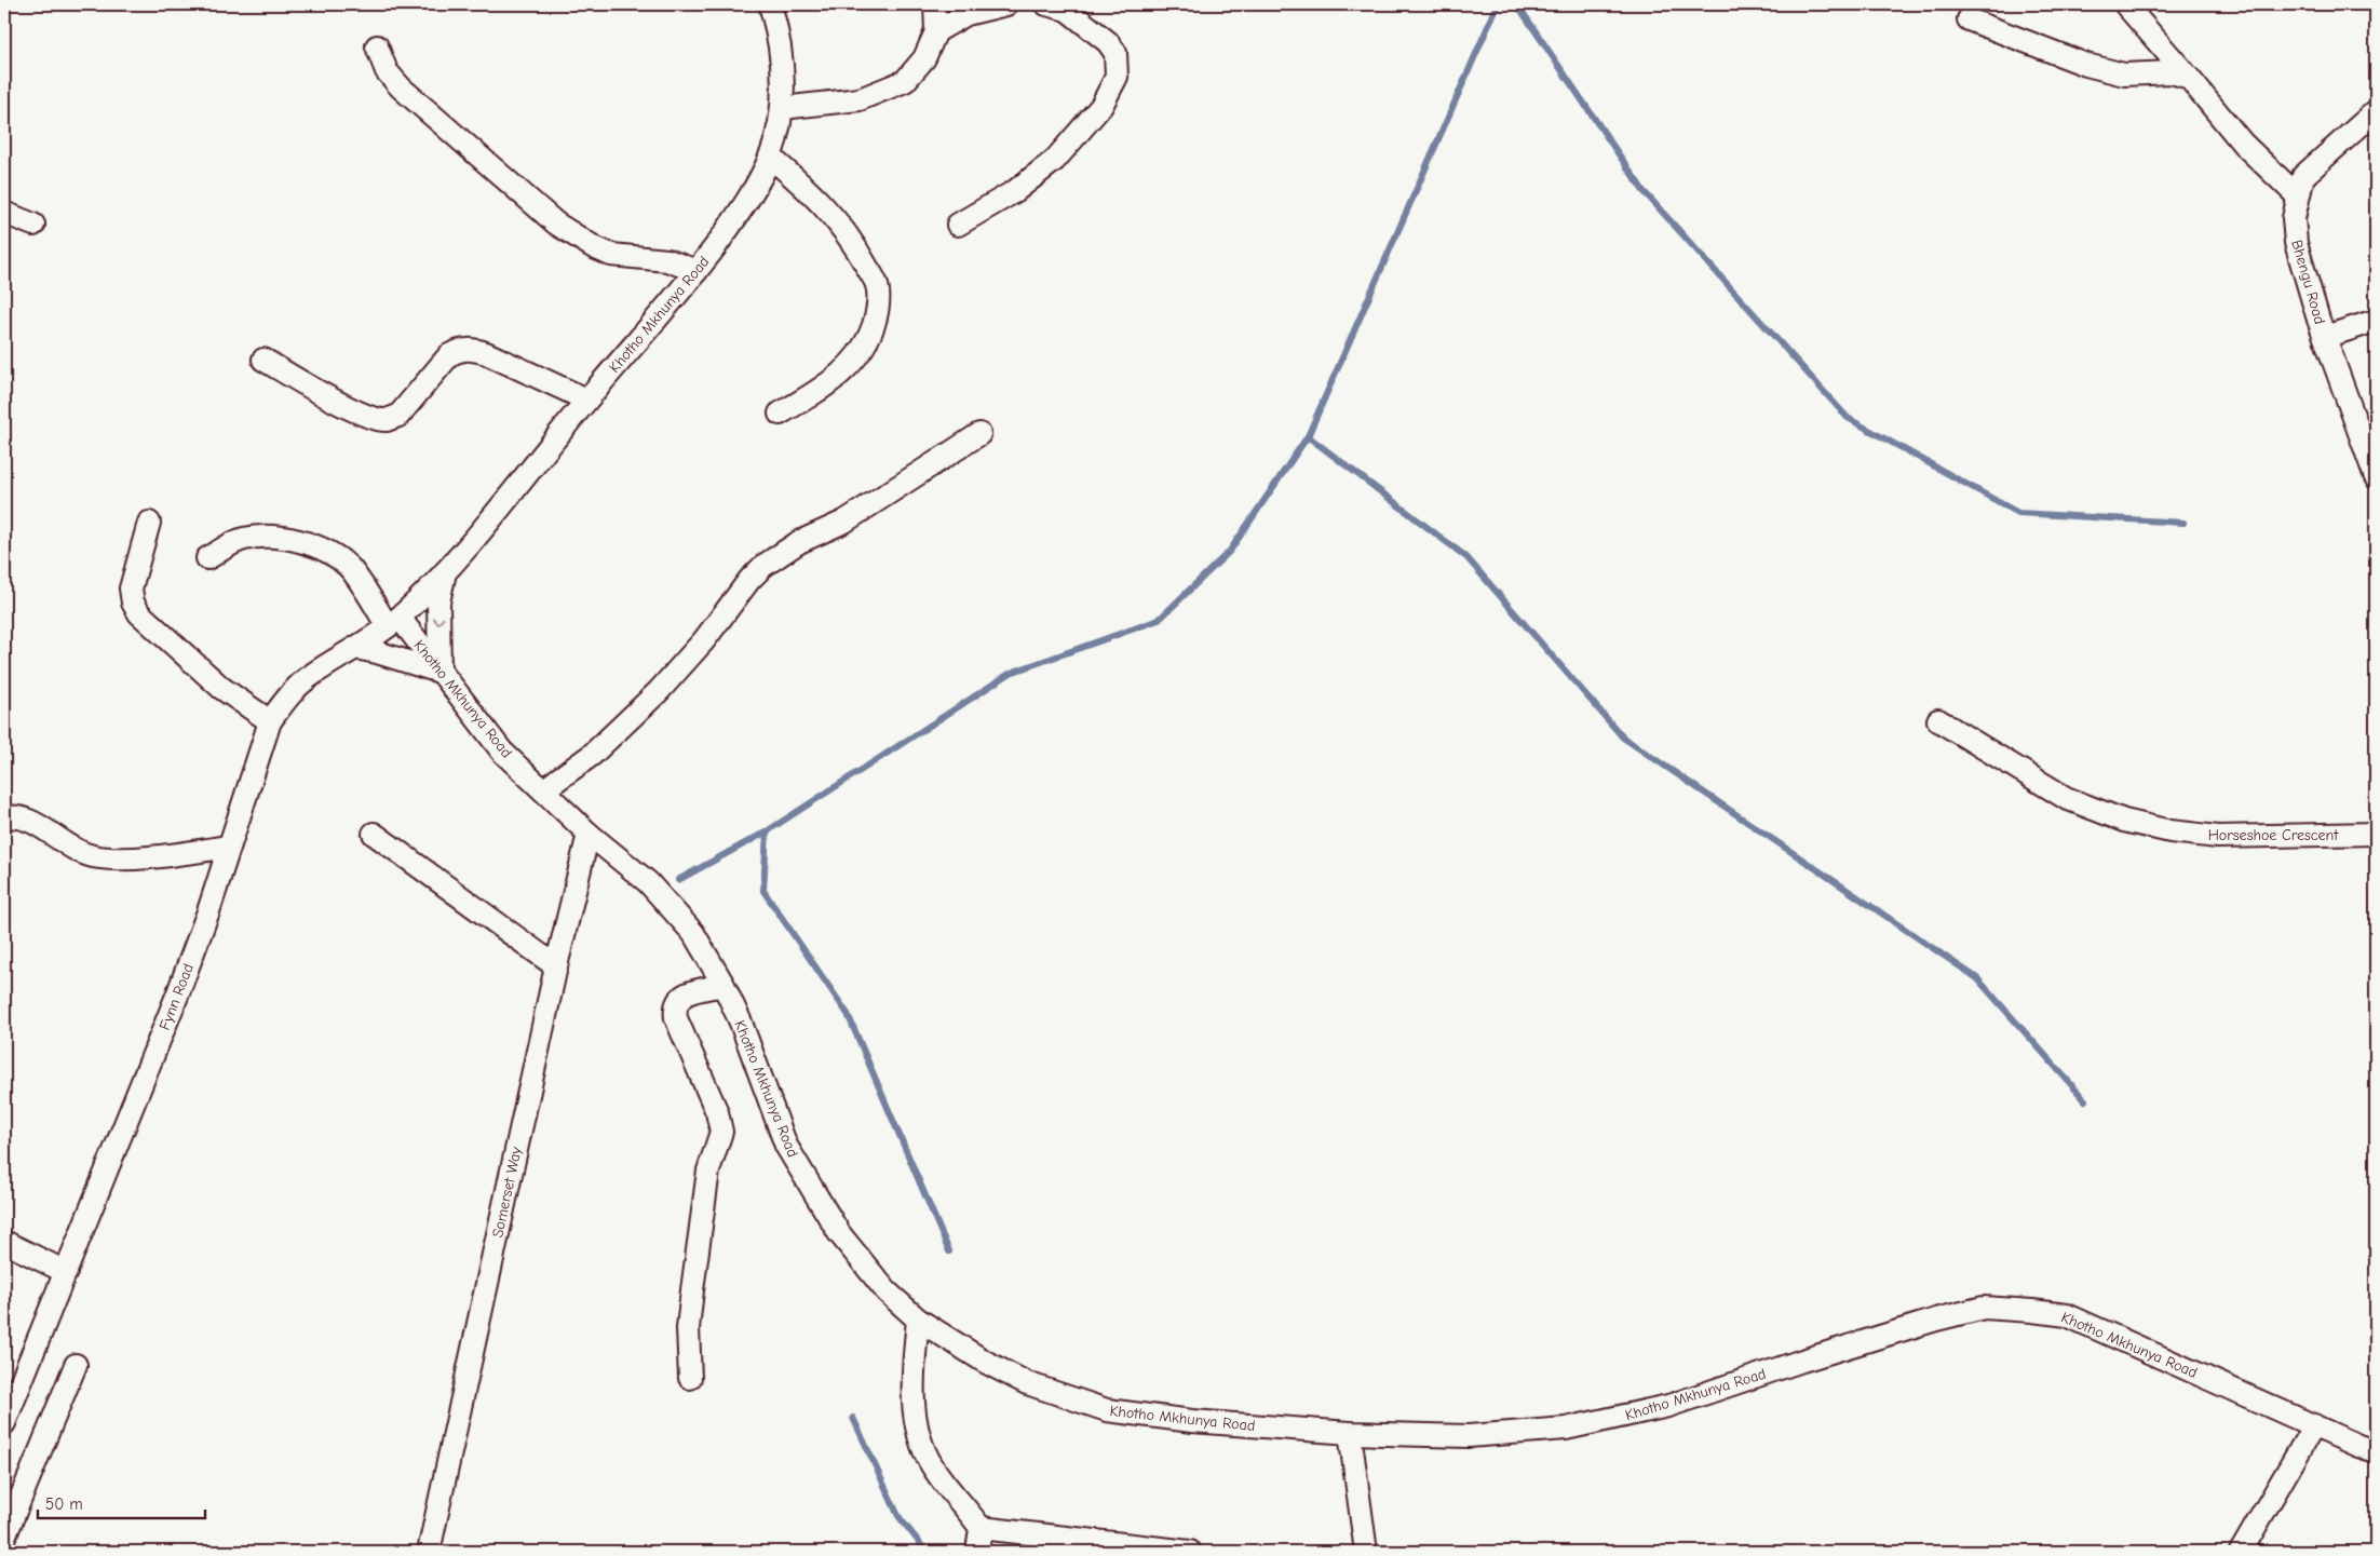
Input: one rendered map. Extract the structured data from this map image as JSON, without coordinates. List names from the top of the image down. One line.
{"streets":{"street":["Bhengu Road","Khotho Mkhunya Road","Horseshoe Crescent","Fynn Road","Somerset Way"]},"crossings":[["Khotho Mkhunya Road","Fynn Road"],["Khotho Mkhunya Road","Somerset Way"]],"scale_bar":"50 m"}
